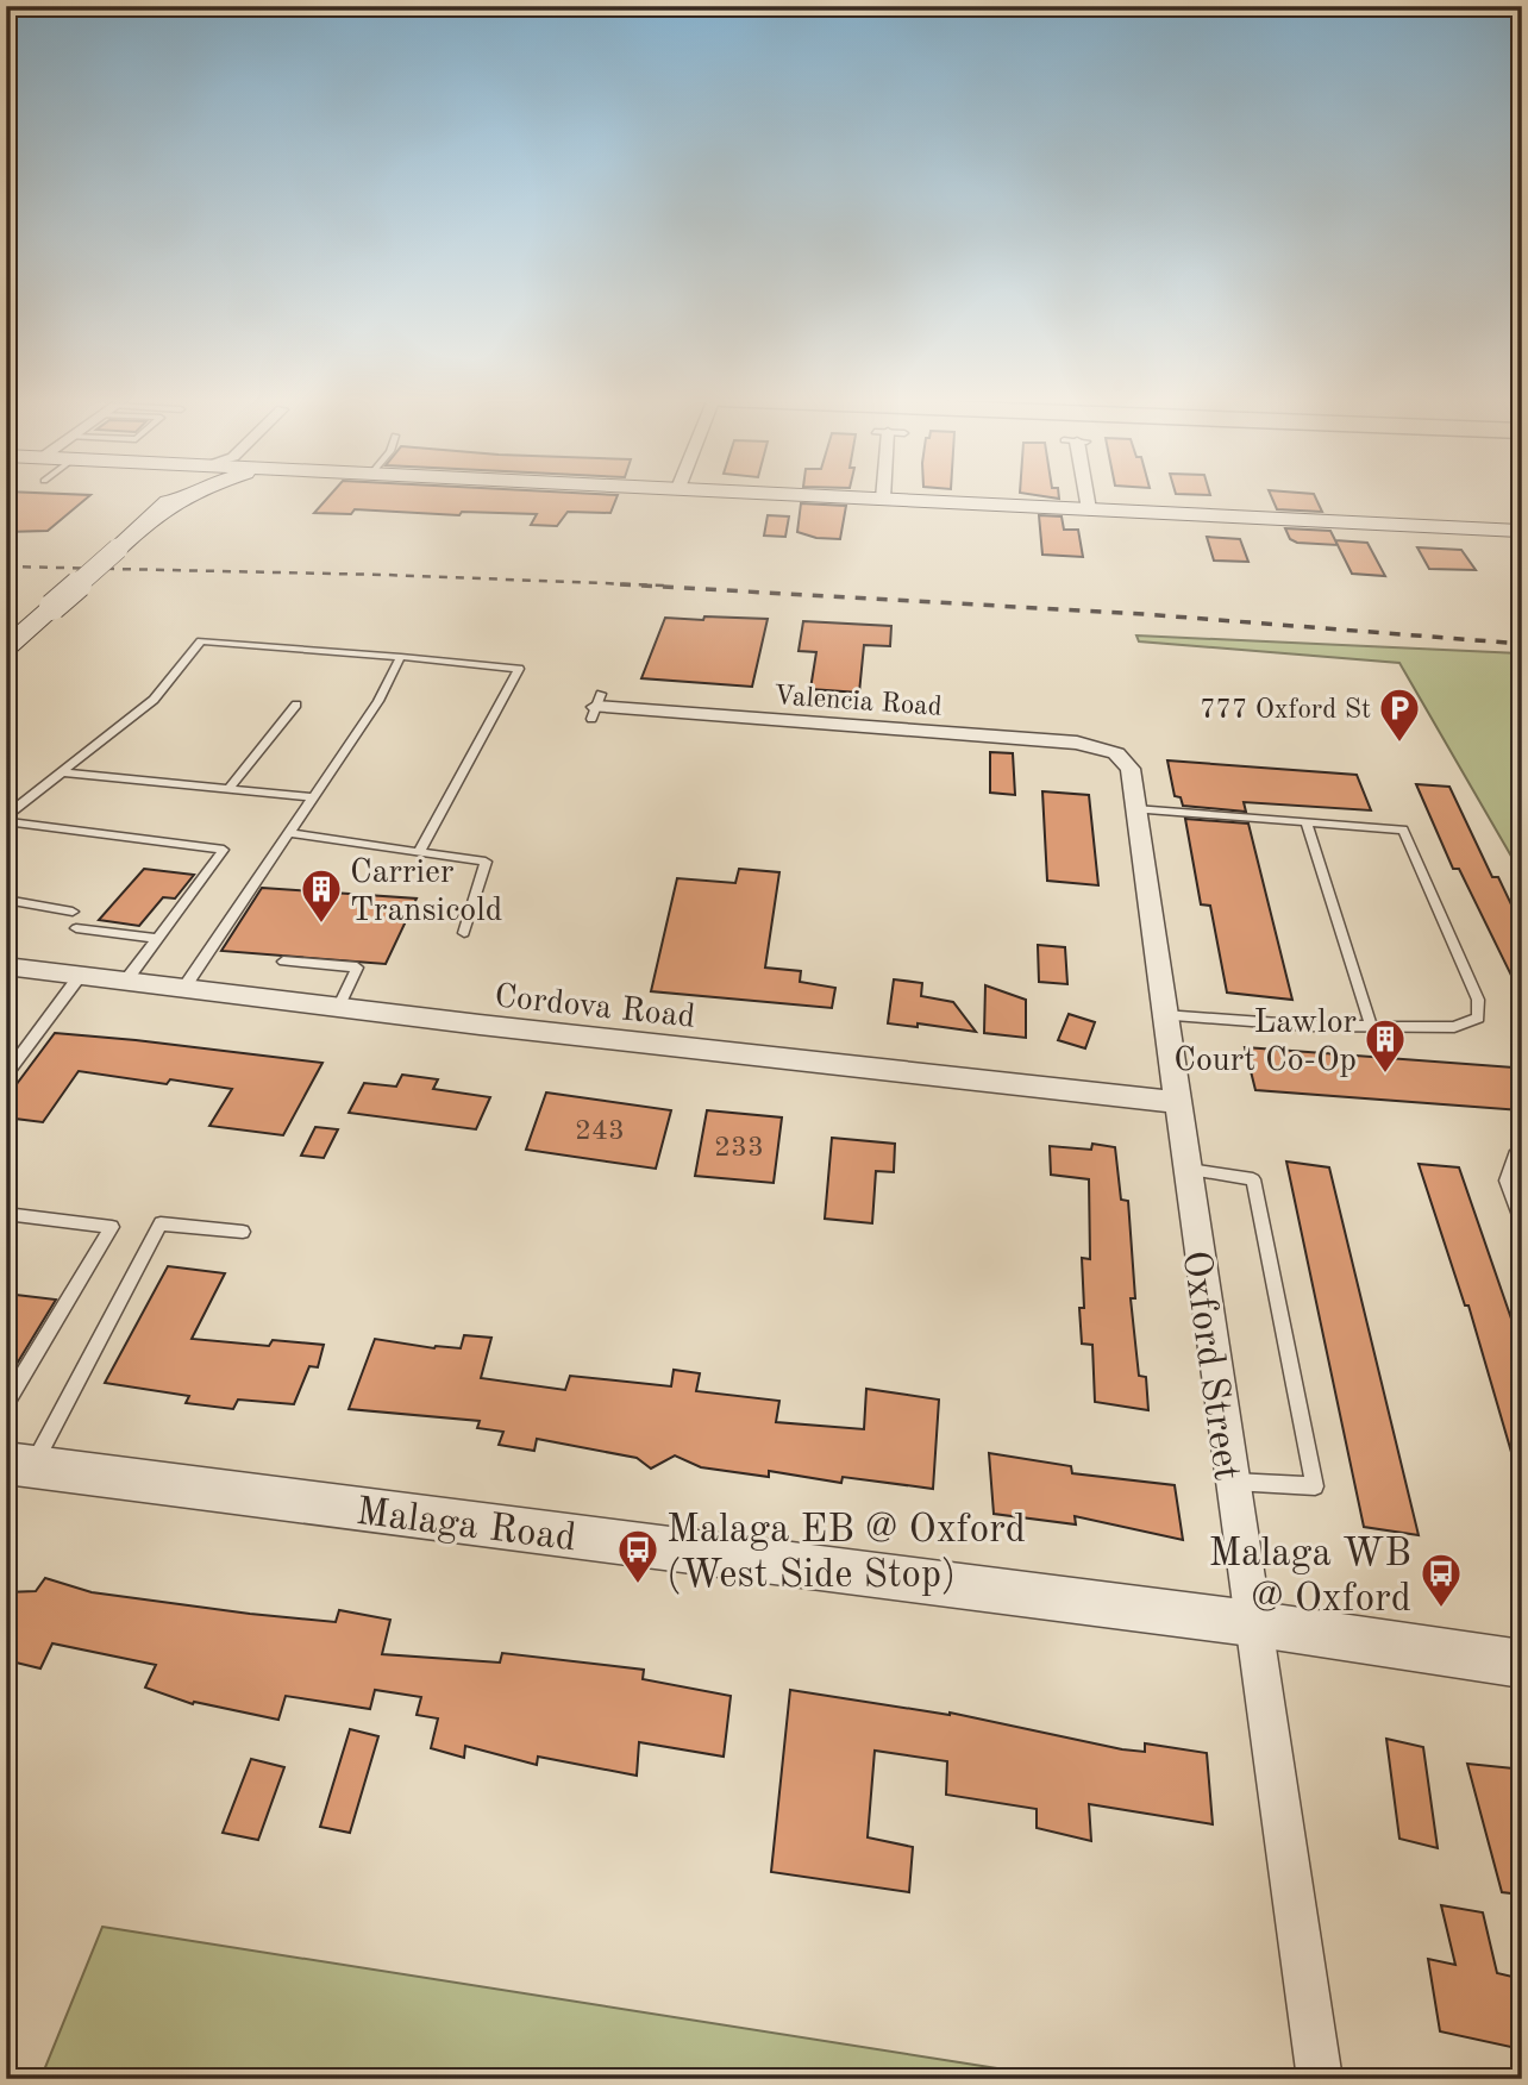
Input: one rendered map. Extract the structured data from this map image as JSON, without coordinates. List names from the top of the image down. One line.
{"streets":{"street":["Valencia Road","Cordova Road","Oxford Street","Malaga Road"]},"crossings":[["Valencia Road","Oxford Street"],["Cordova Road","Oxford Street"],["Oxford Street","Malaga Road"]],"places":{"parking":["777 Oxford St"],"building":["Carrier Transicold","Lawlor Court Co-Op"],"bus stop":["Malaga EB @ Oxford (West Side Stop)","Malaga WB @ Oxford"]},"house_numbers":["243","233"]}
